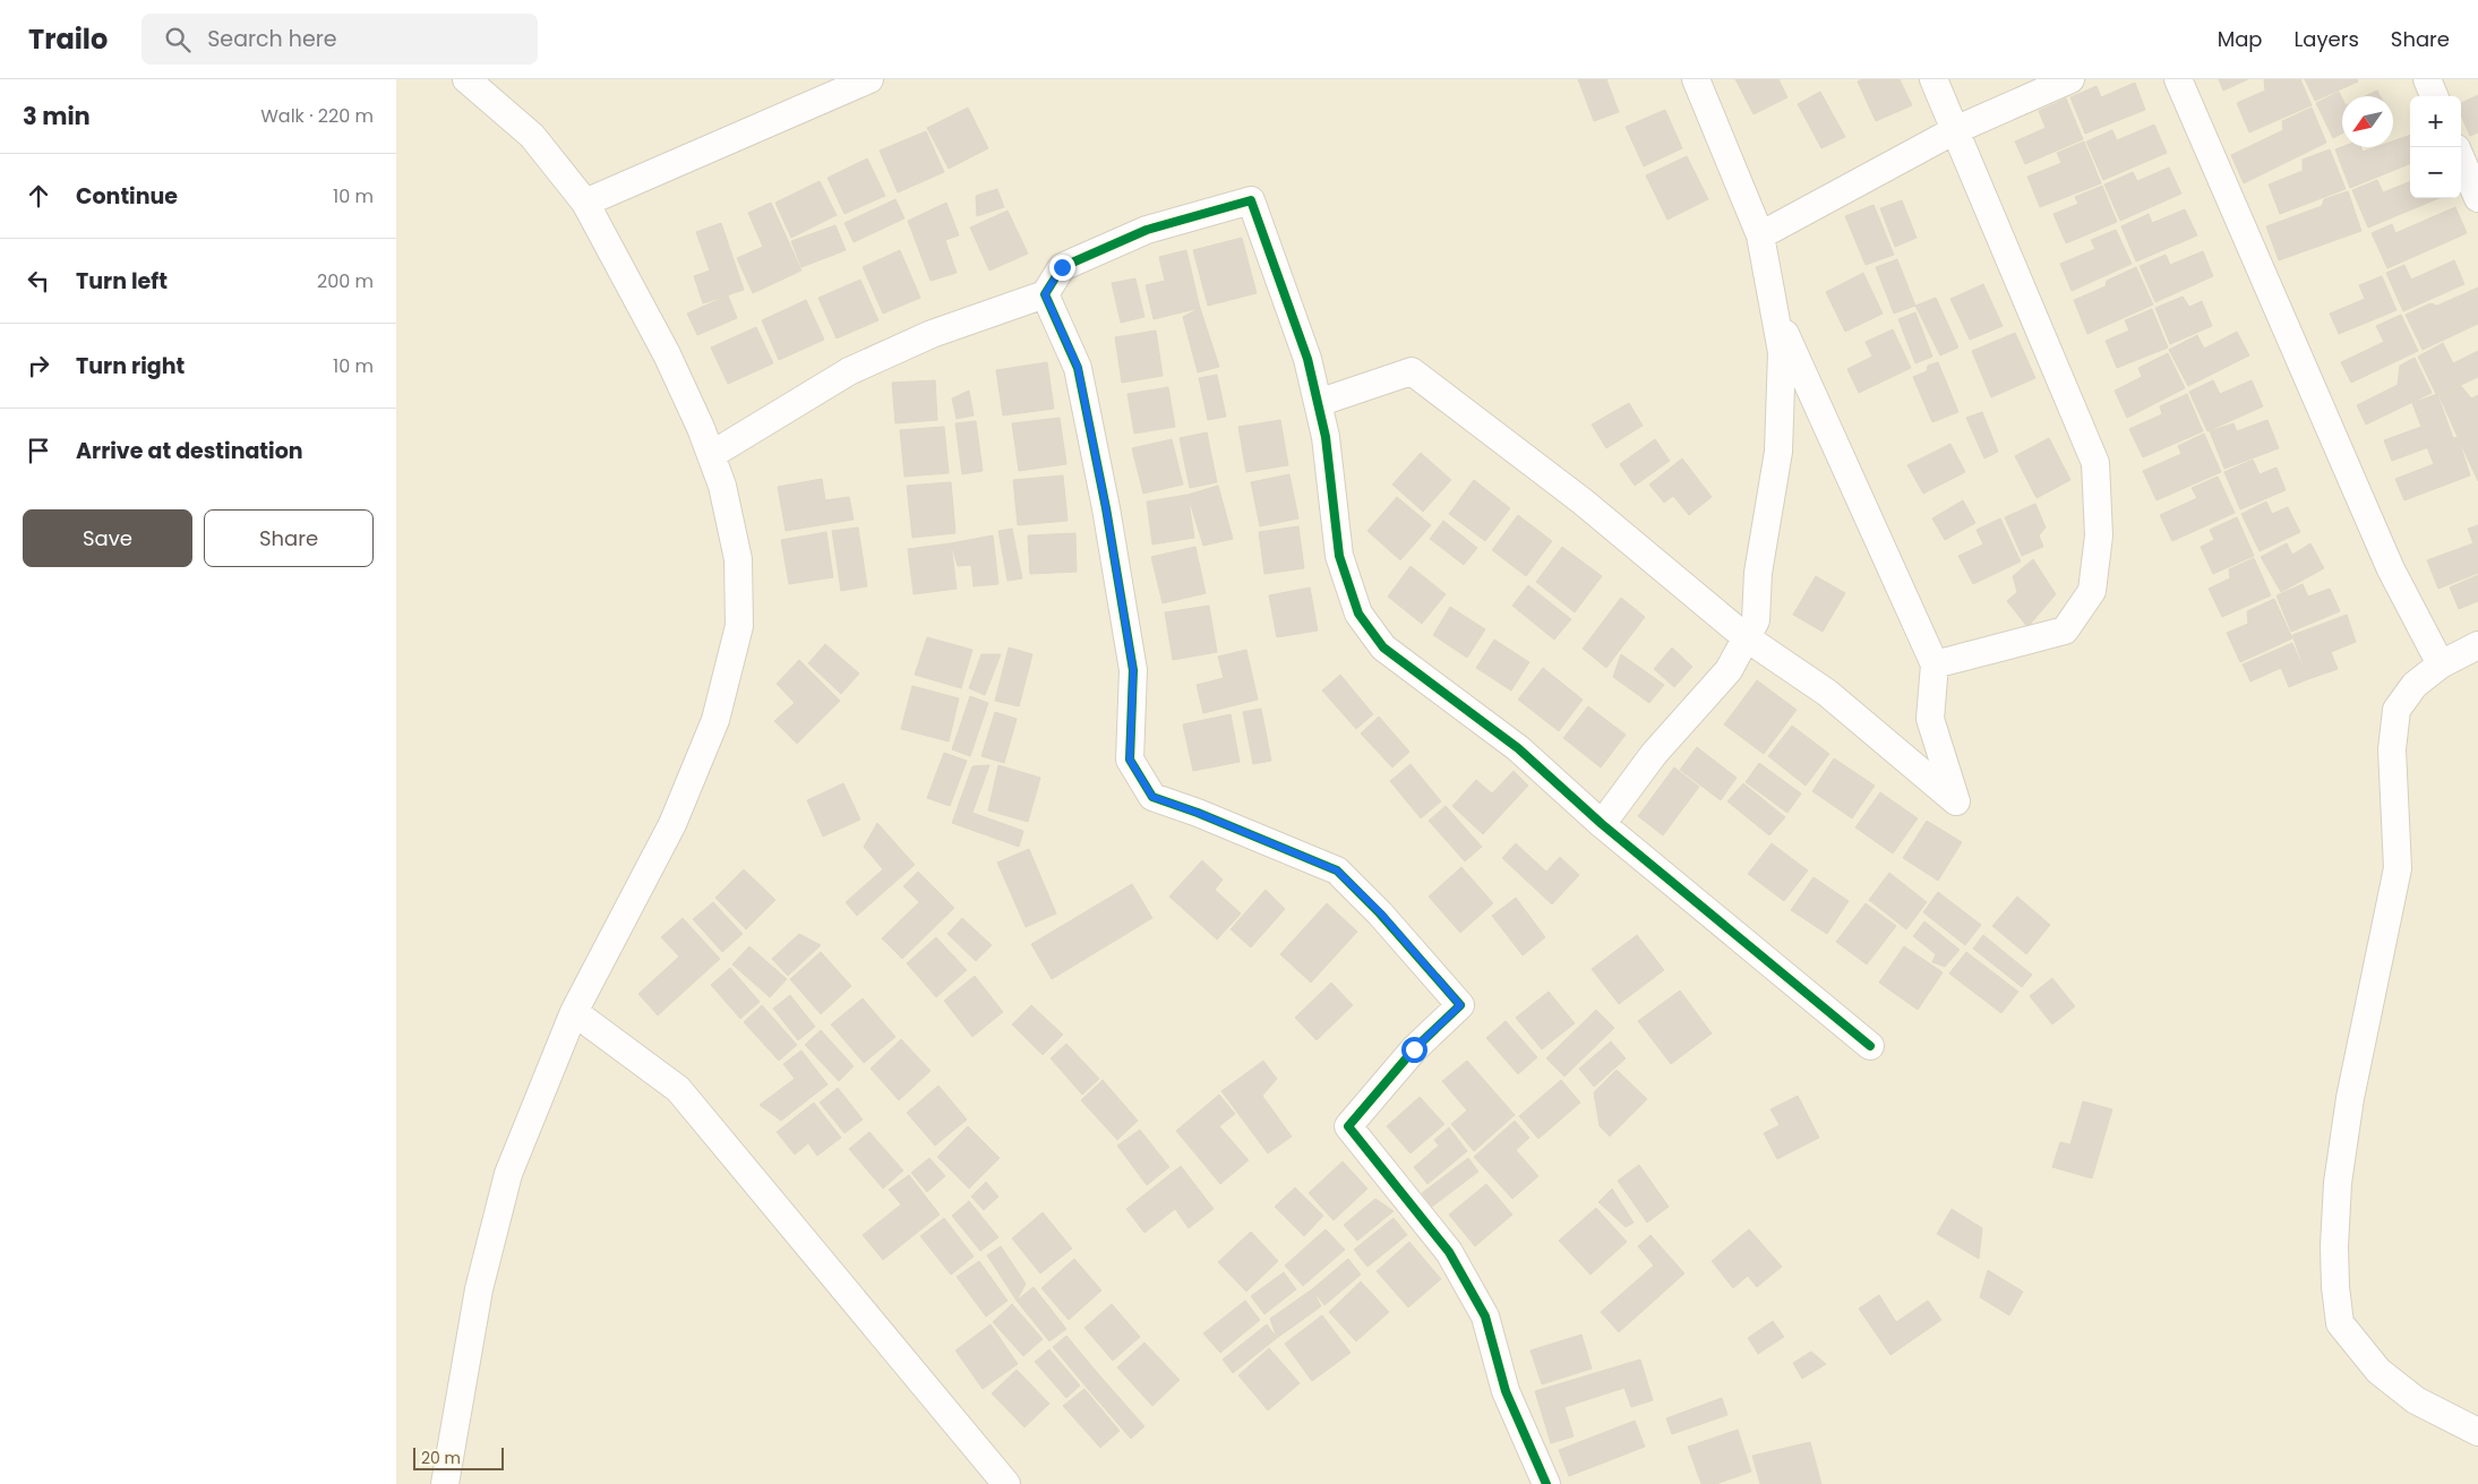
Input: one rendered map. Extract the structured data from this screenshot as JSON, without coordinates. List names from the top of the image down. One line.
{"scale_bar":"20 m","north":"bottom left","page":{"header":"Trailo","search":"Search here","nav":["Map","Layers","Share"],"heading":["3 min","Walk · 220 m"],"map_buttons":["+","−"],"list":[["Continue","10 m"],["Turn left","200 m"],["Turn right","10 m"],"Arrive at destination"],"buttons":["Save","Share"],"scale":"20 m"}}
